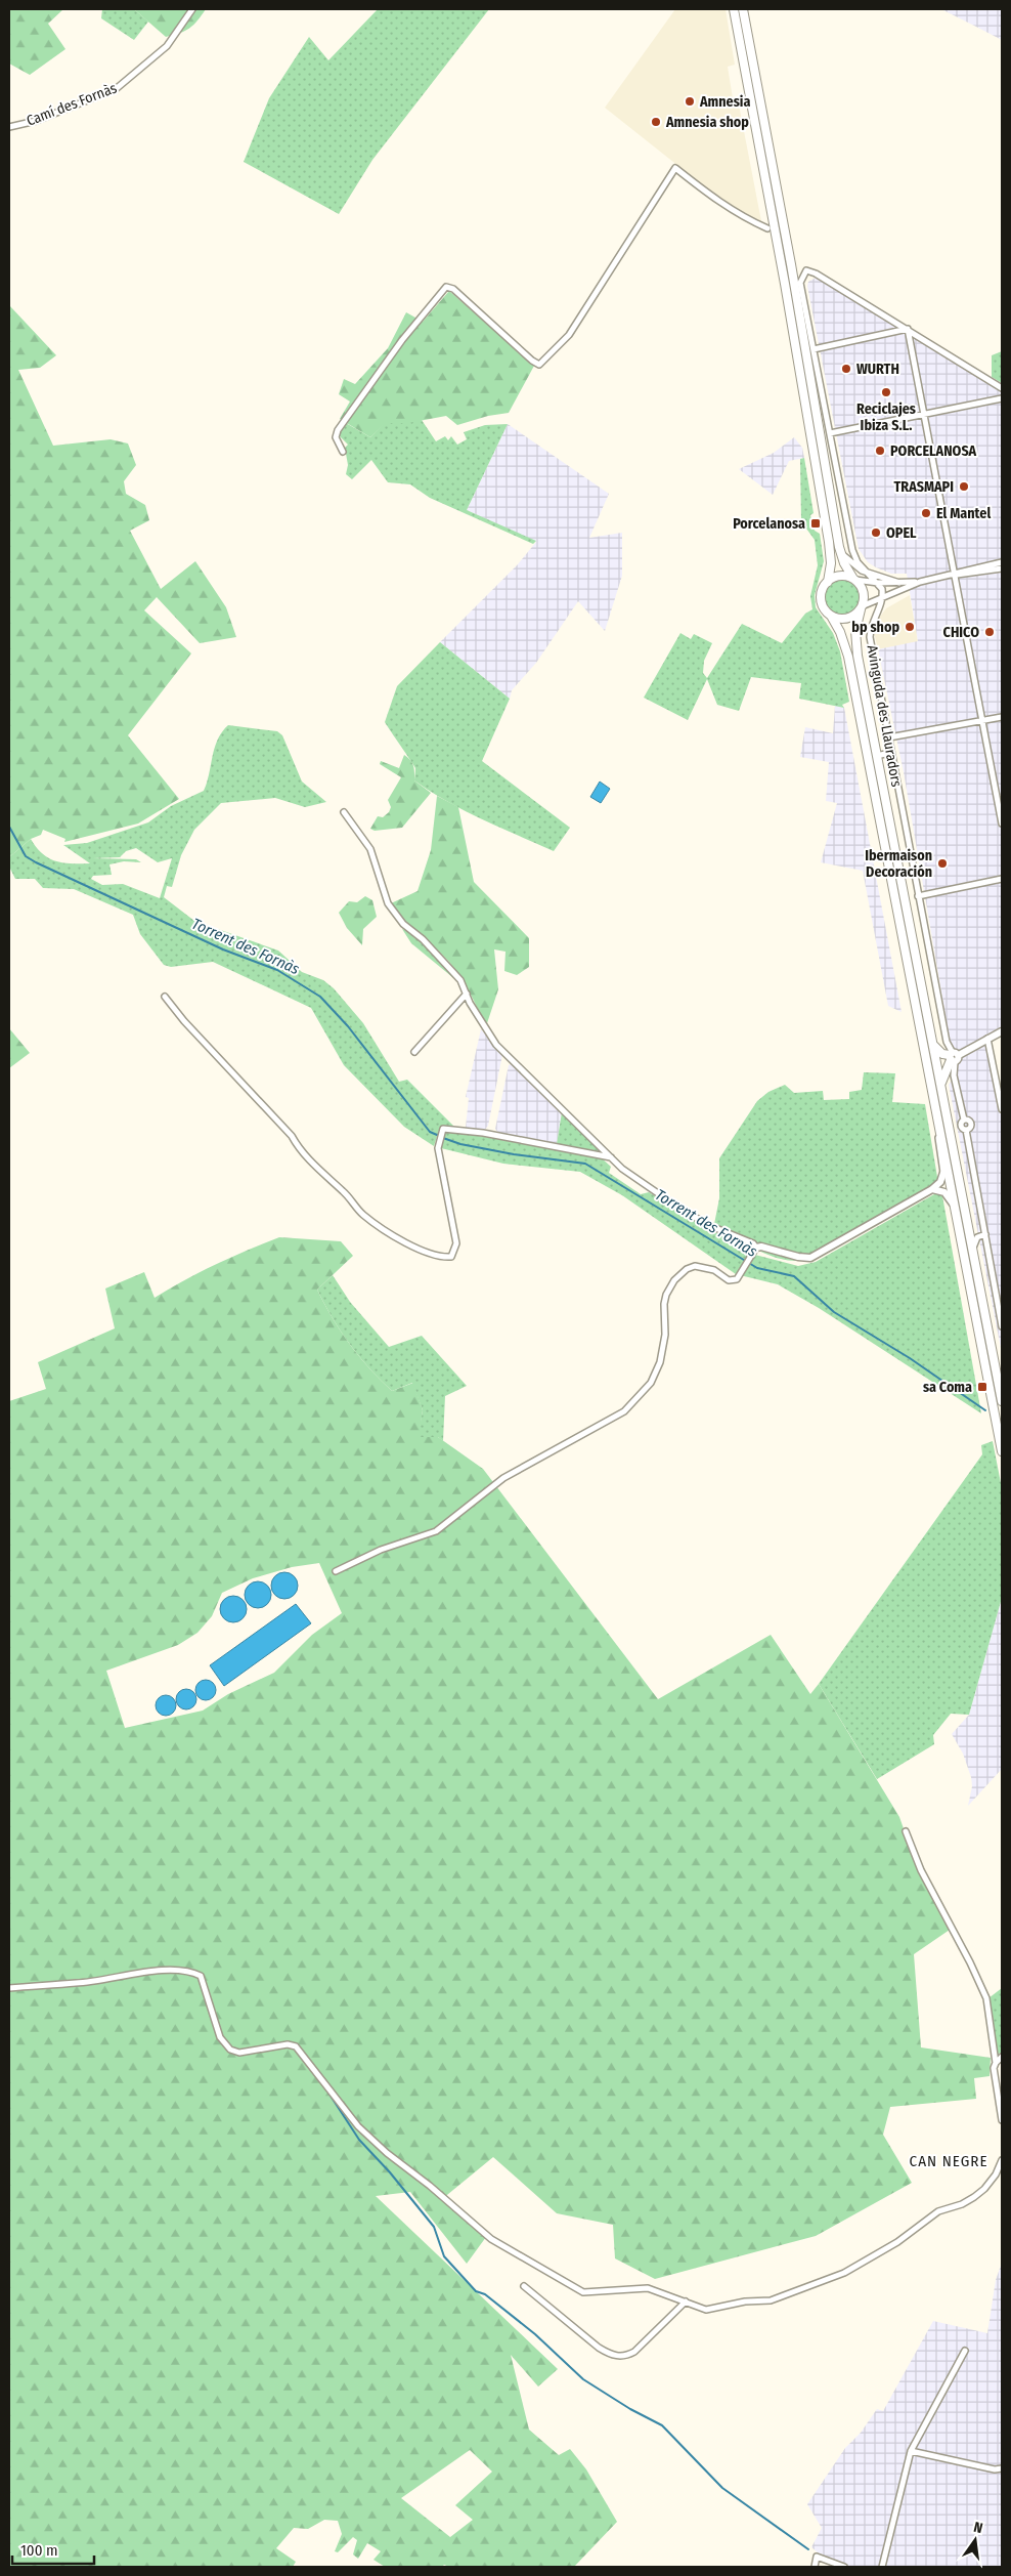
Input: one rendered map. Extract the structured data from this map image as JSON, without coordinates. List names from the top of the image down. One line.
{"streets":{"street":["Camí des Fornàs","Avinguda des Llauradors"]},"districts":["CAN NEGRE"],"water":["Torrent des Fornàs"],"places":{"other":["Amnesia","Amnesia shop","WURTH","Reciclajes Ibiza S.L.","PORCELANOSA","TRASMAPI","El Mantel","OPEL","bp shop","CHICO","Ibermaison Decoración"],"transit":["Porcelanosa","sa Coma"]},"scale_bar":"100 m","north":"top"}
